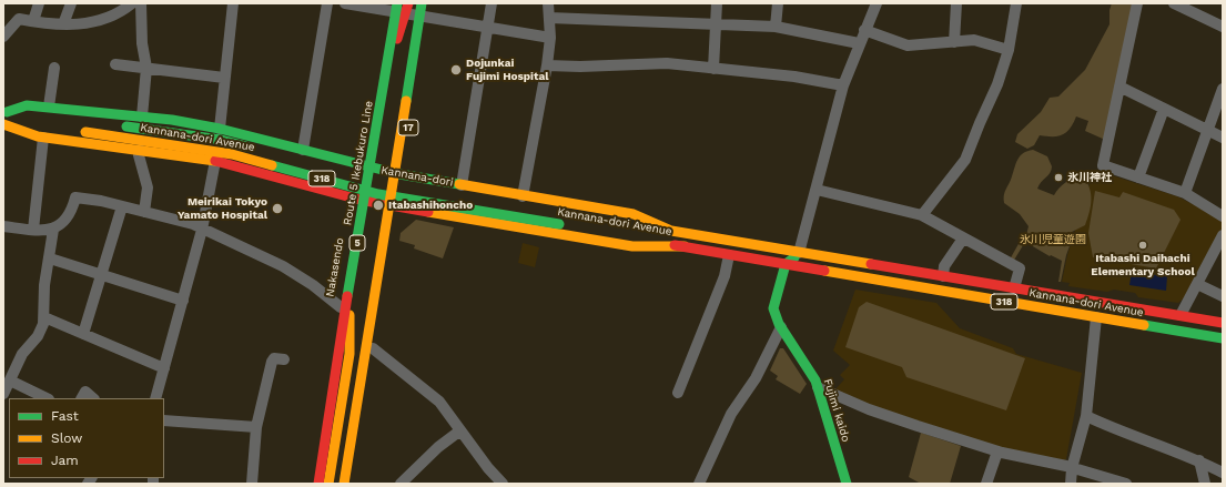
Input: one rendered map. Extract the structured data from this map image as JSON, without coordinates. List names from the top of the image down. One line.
{"streets":{"main road":["17","Kannana-dori Avenue","Route 5 Ikebukuro Line","Kannana-dori","318","5","Nakasendo","Fujimi kaido"]},"crossings":[["Kannana-dori Avenue","Kannana-dori"],["Kannana-dori Avenue","318"],["Kannana-dori Avenue","Fujimi kaido"],["Route 5 Ikebukuro Line","Nakasendo"],["5","Nakasendo"]],"parks":["氷川児童遊園"],"places":["Dojunkai Fujimi Hospital","氷川神社","Itabashihoncho","Meirikai Tokyo Yamato Hospital","Itabashi Daihachi Elementary School"],"legend":["Fast","Slow","Jam"]}
